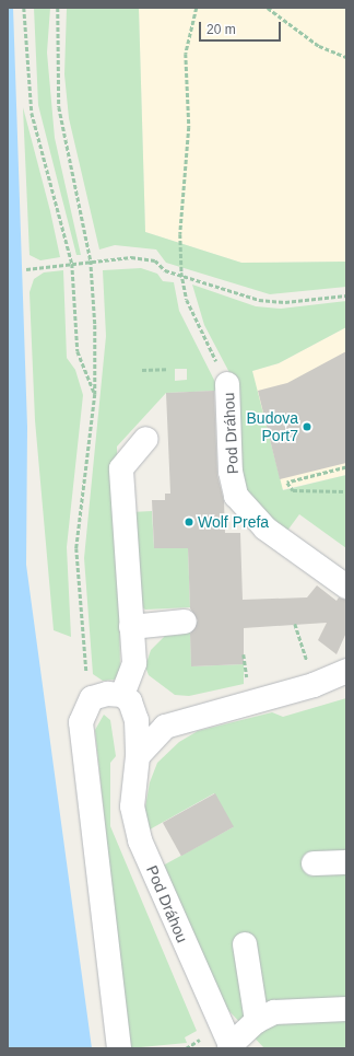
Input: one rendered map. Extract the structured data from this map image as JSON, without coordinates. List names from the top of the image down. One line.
{"streets":{"lane":["Pod Dráhou"]},"places":["Budova Port7","Wolf Prefa"],"scale_bar":"20 m"}
